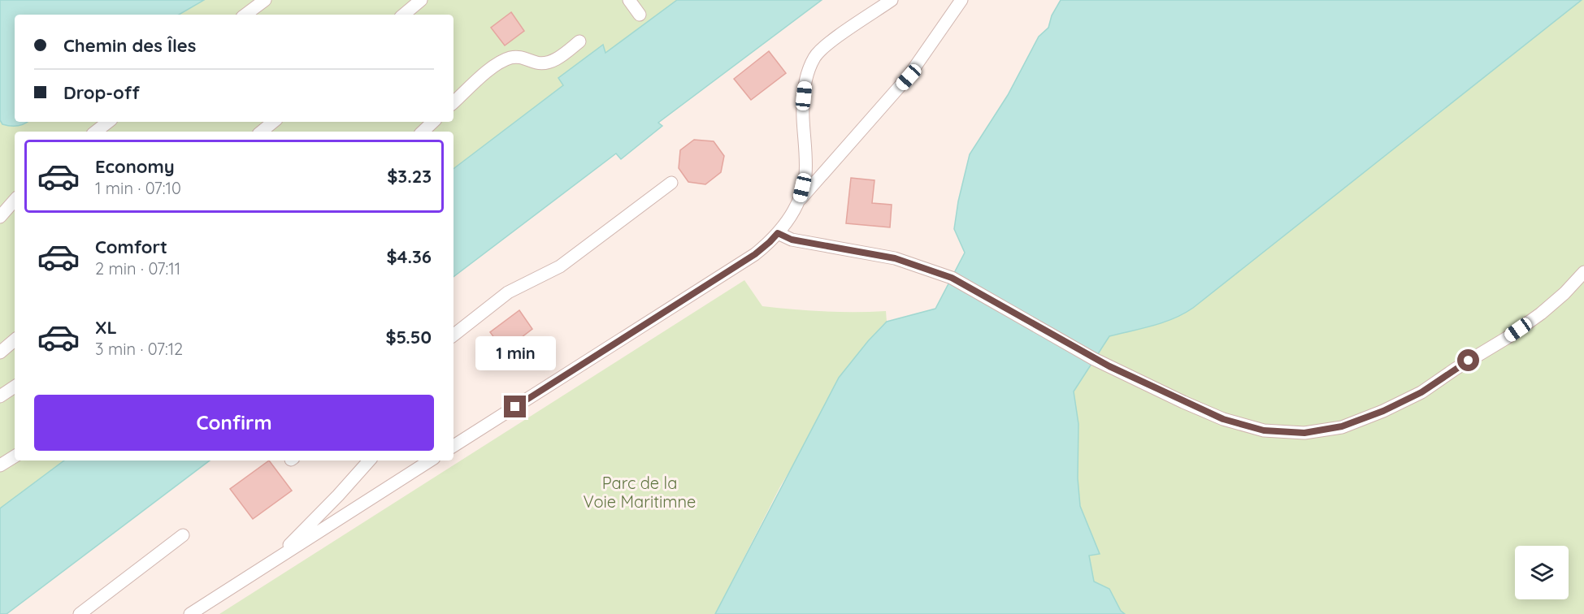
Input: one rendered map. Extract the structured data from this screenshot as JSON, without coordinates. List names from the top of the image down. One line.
{"parks":["Parc de la Voie Maritimne"],"page":{"banner":["Chemin des Îles","Drop-off"],"list":[{"name":"Economy","note":"1 min · 07:10","value":"$3.23"},{"name":"Comfort","note":"2 min · 07:11","value":"$4.36"},{"name":"XL","note":"3 min · 07:12","value":"$5.50"}],"bubble":"1 min","buttons":"Confirm"}}
